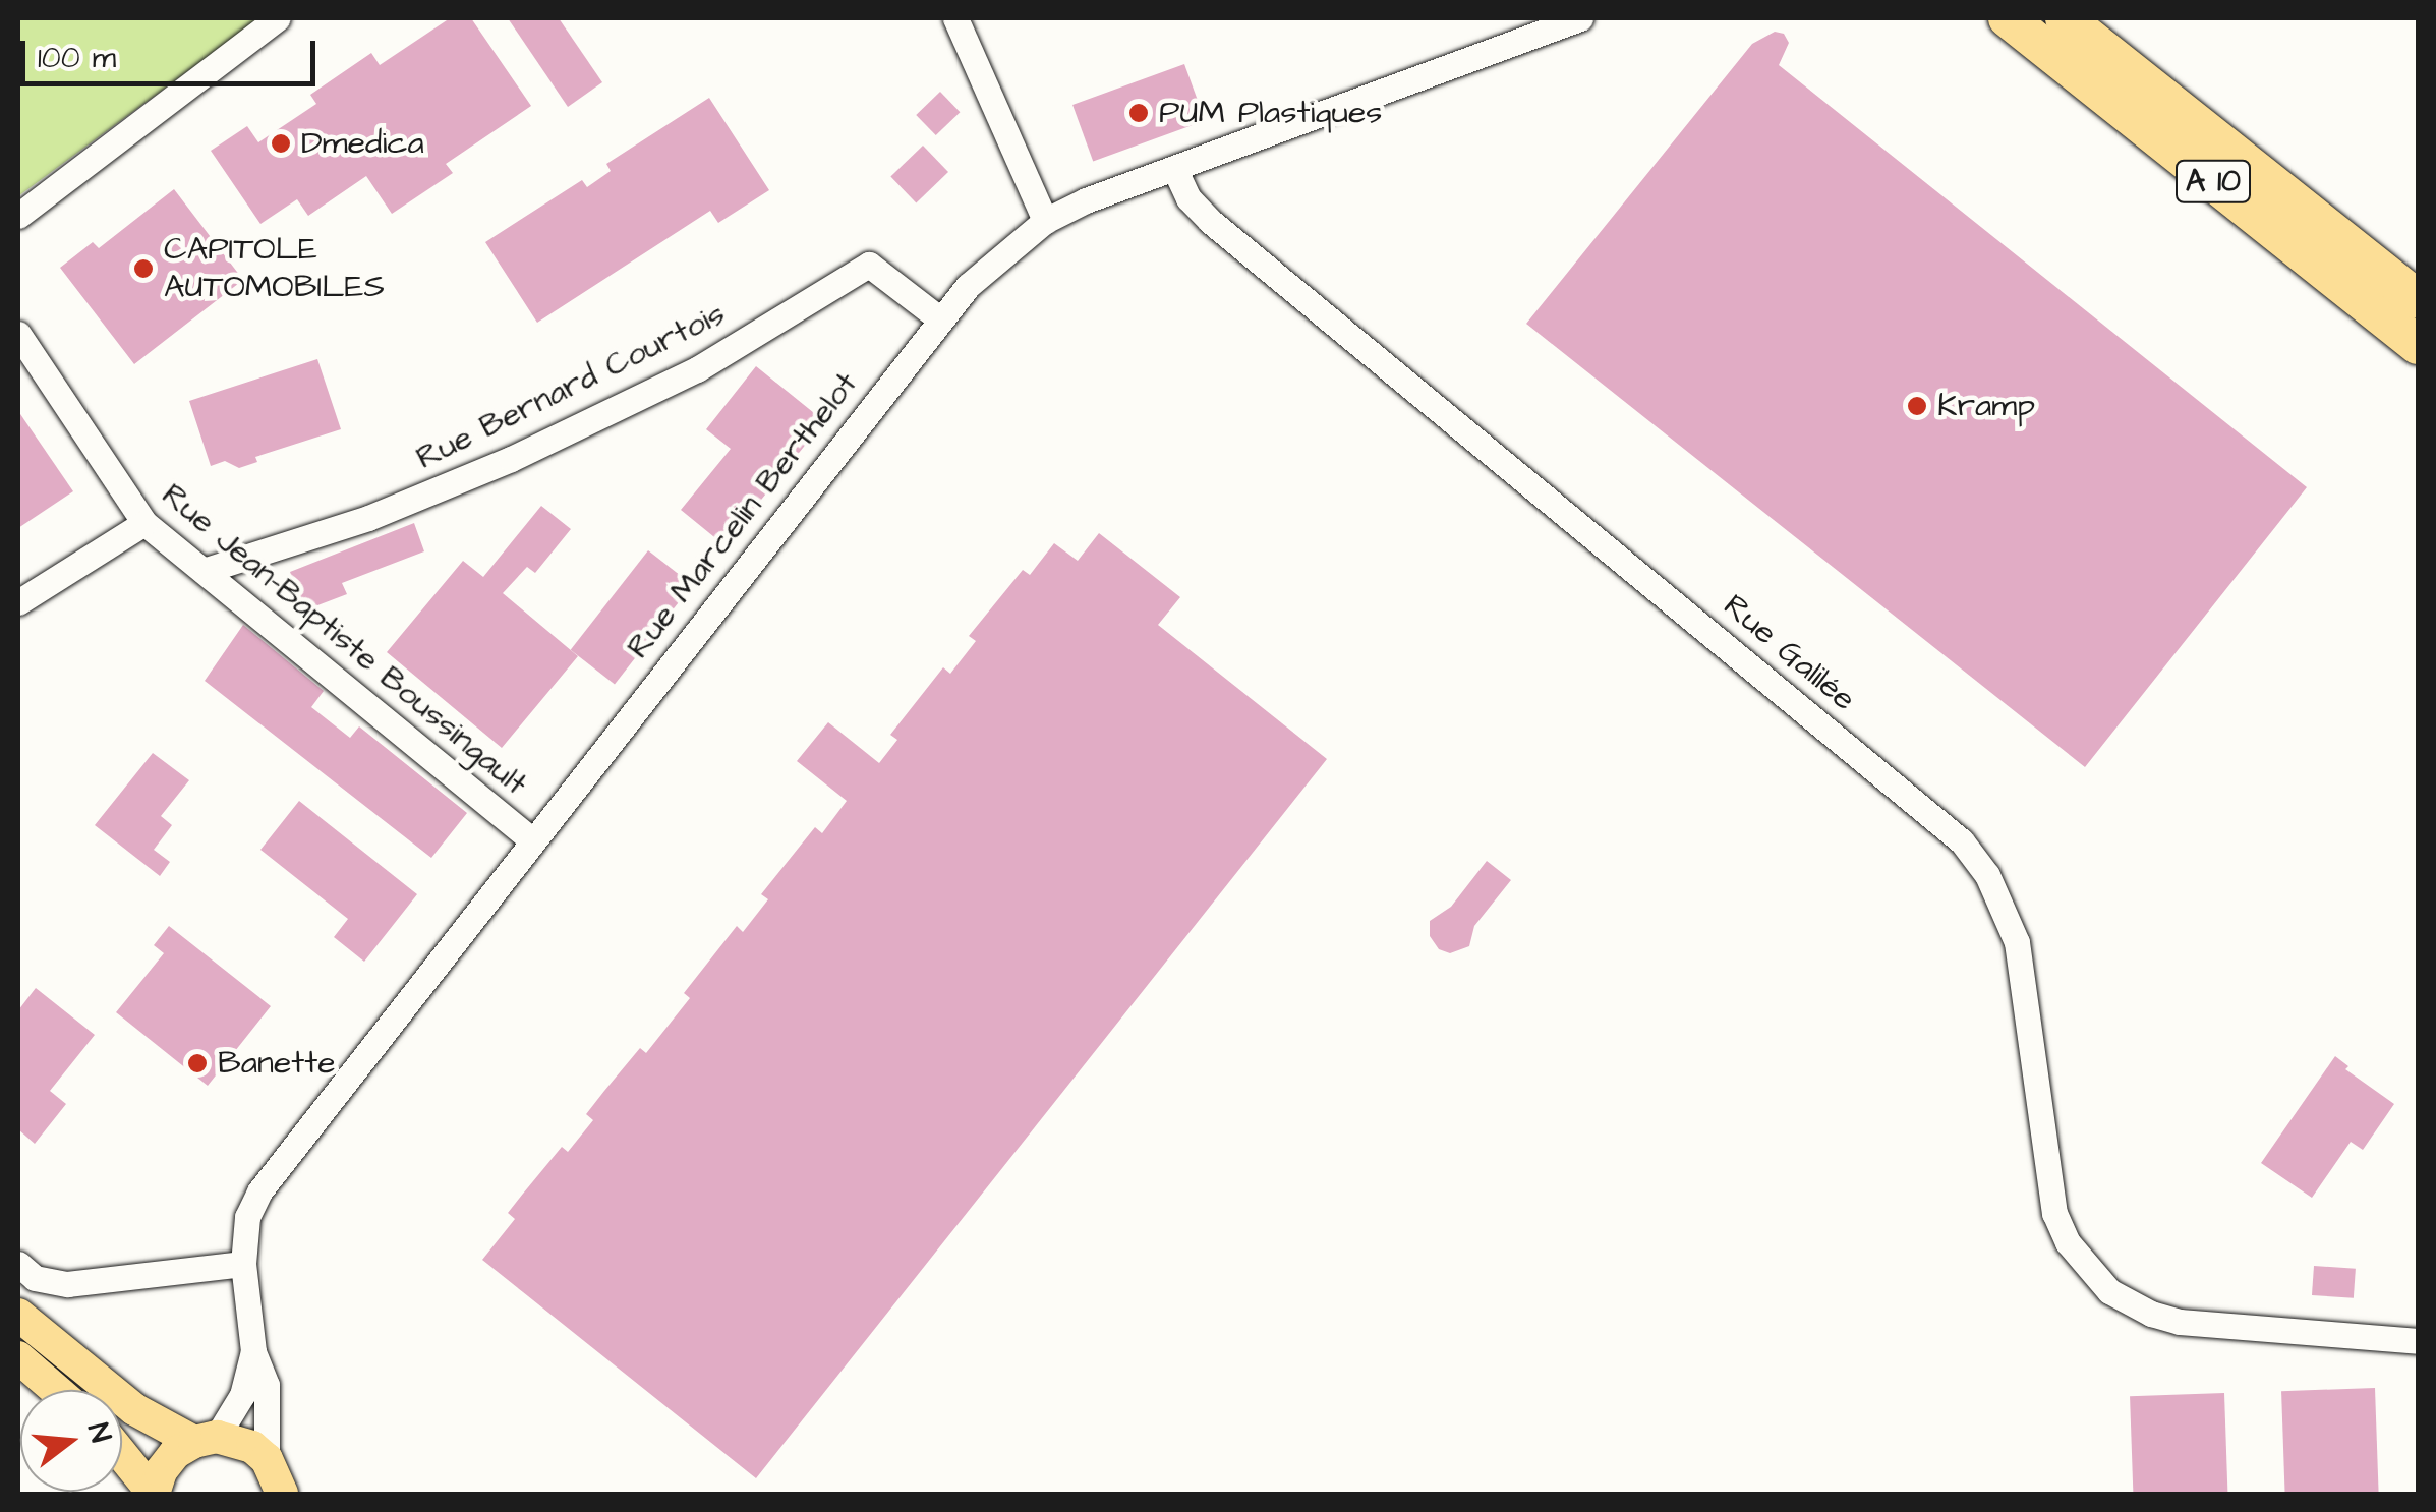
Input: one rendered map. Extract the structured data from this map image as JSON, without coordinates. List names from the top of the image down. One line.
{"streets":{"highway":["A 10"],"street":["Rue Bernard Courtois","Rue Marcelin Berthelot","Rue Jean-Baptiste Boussingault","Rue Galilée"]},"crossings":[["Rue Bernard Courtois","Rue Marcelin Berthelot"],["Rue Bernard Courtois","Rue Jean-Baptiste Boussingault"],["Rue Marcelin Berthelot","Rue Jean-Baptiste Boussingault"],["Rue Marcelin Berthelot","Rue Galilée"]],"places":["PUM Plastiques","Dmedica","CAPITOLE AUTOMOBILES","Kramp","Banette"],"scale_bar":"100 m","north":"right"}
